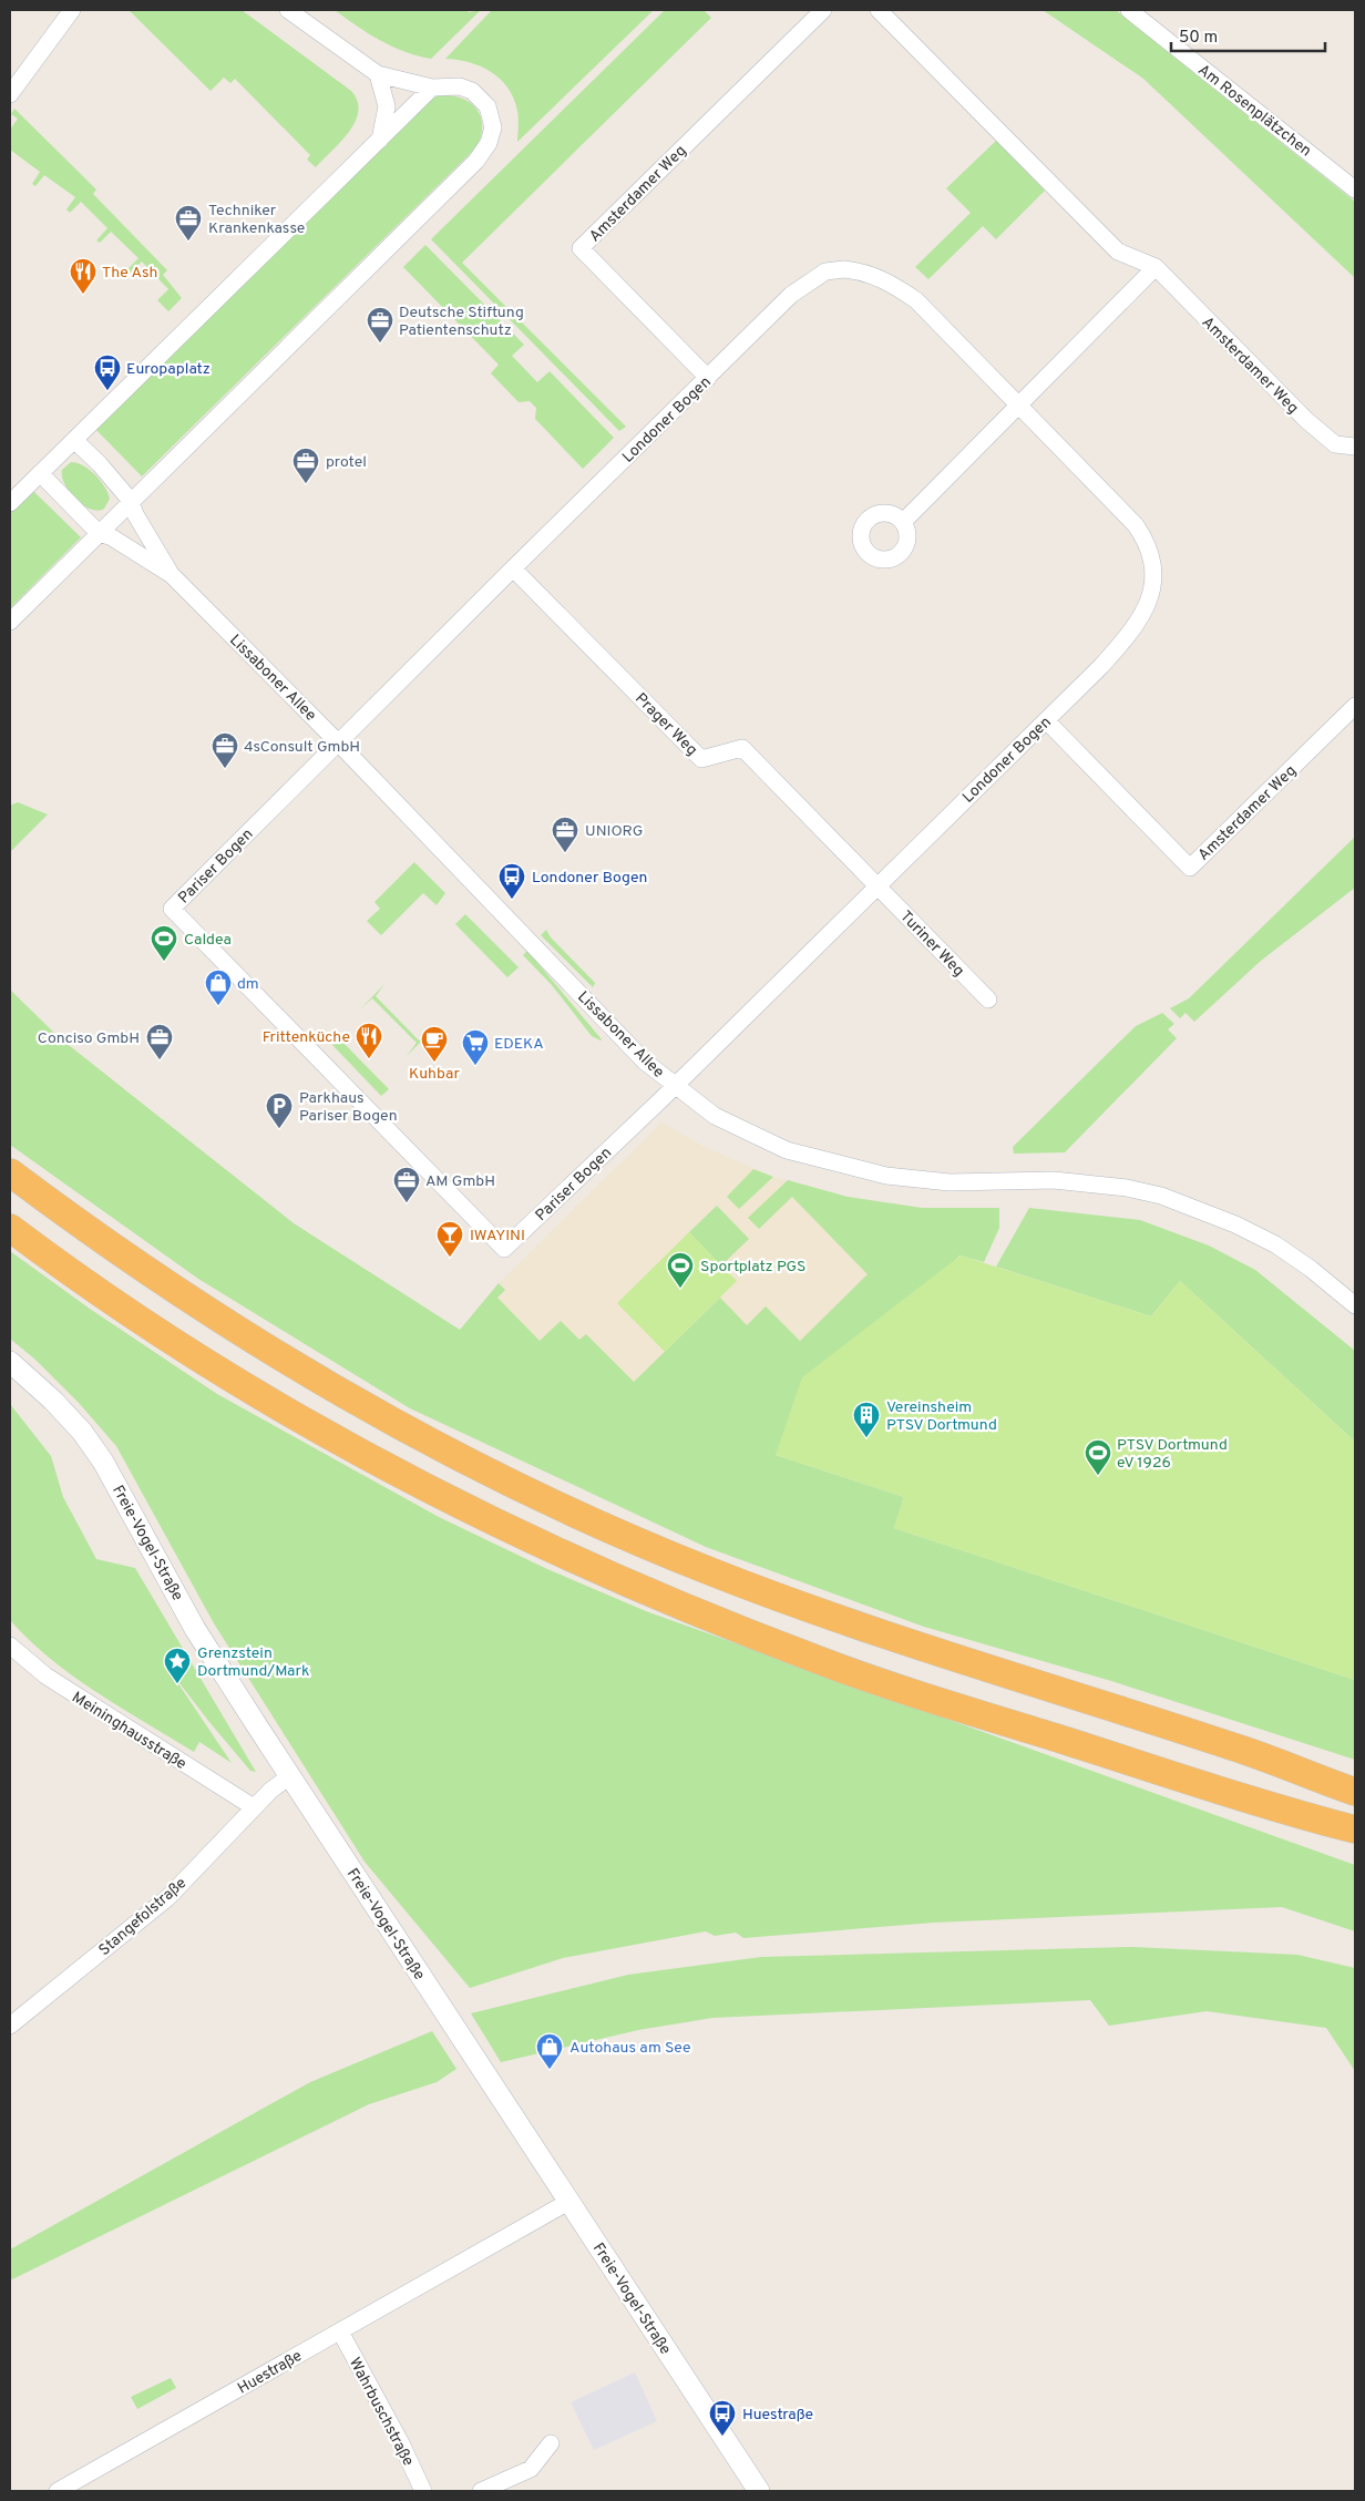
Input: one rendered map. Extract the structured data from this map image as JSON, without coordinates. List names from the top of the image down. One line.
{"streets":{"street":["Am Rosenplätzchen","Amsterdamer Weg","Londoner Bogen","Lissaboner Allee","Prager Weg","Pariser Bogen","Turiner Weg","Freie-Vogel-Straße","Meininghausstraße","Stangefolstraße","Huestraße","Wahrbuschstraße"]},"crossings":[["Amsterdamer Weg","Londoner Bogen"],["Londoner Bogen","Lissaboner Allee"],["Londoner Bogen","Prager Weg"],["Londoner Bogen","Pariser Bogen"],["Londoner Bogen","Turiner Weg"],["Lissaboner Allee","Pariser Bogen"],["Prager Weg","Turiner Weg"],["Freie-Vogel-Straße","Stangefolstraße"],["Freie-Vogel-Straße","Huestraße"],["Meininghausstraße","Stangefolstraße"],["Huestraße","Wahrbuschstraße"]],"places":{"office":["Techniker Krankenkasse","Deutsche Stiftung Patientenschutz","protel","4sConsult GmbH","UNIORG","Conciso GmbH","AM GmbH"],"restaurant":["The Ash","Frittenküche"],"bus stop":["Europaplatz","Londoner Bogen","Huestraße"],"sports":["Caldea","Sportplatz PGS","PTSV Dortmund eV 1926"],"shop":["dm","Autohaus am See"],"cafe":["Kuhbar"],"supermarket":["EDEKA"],"parking":["Parkhaus Pariser Bogen"],"bar":["IWAYINI"],"building":["Vereinsheim PTSV Dortmund"],"place":["Grenzstein Dortmund/Mark"]},"scale_bar":"50 m"}
